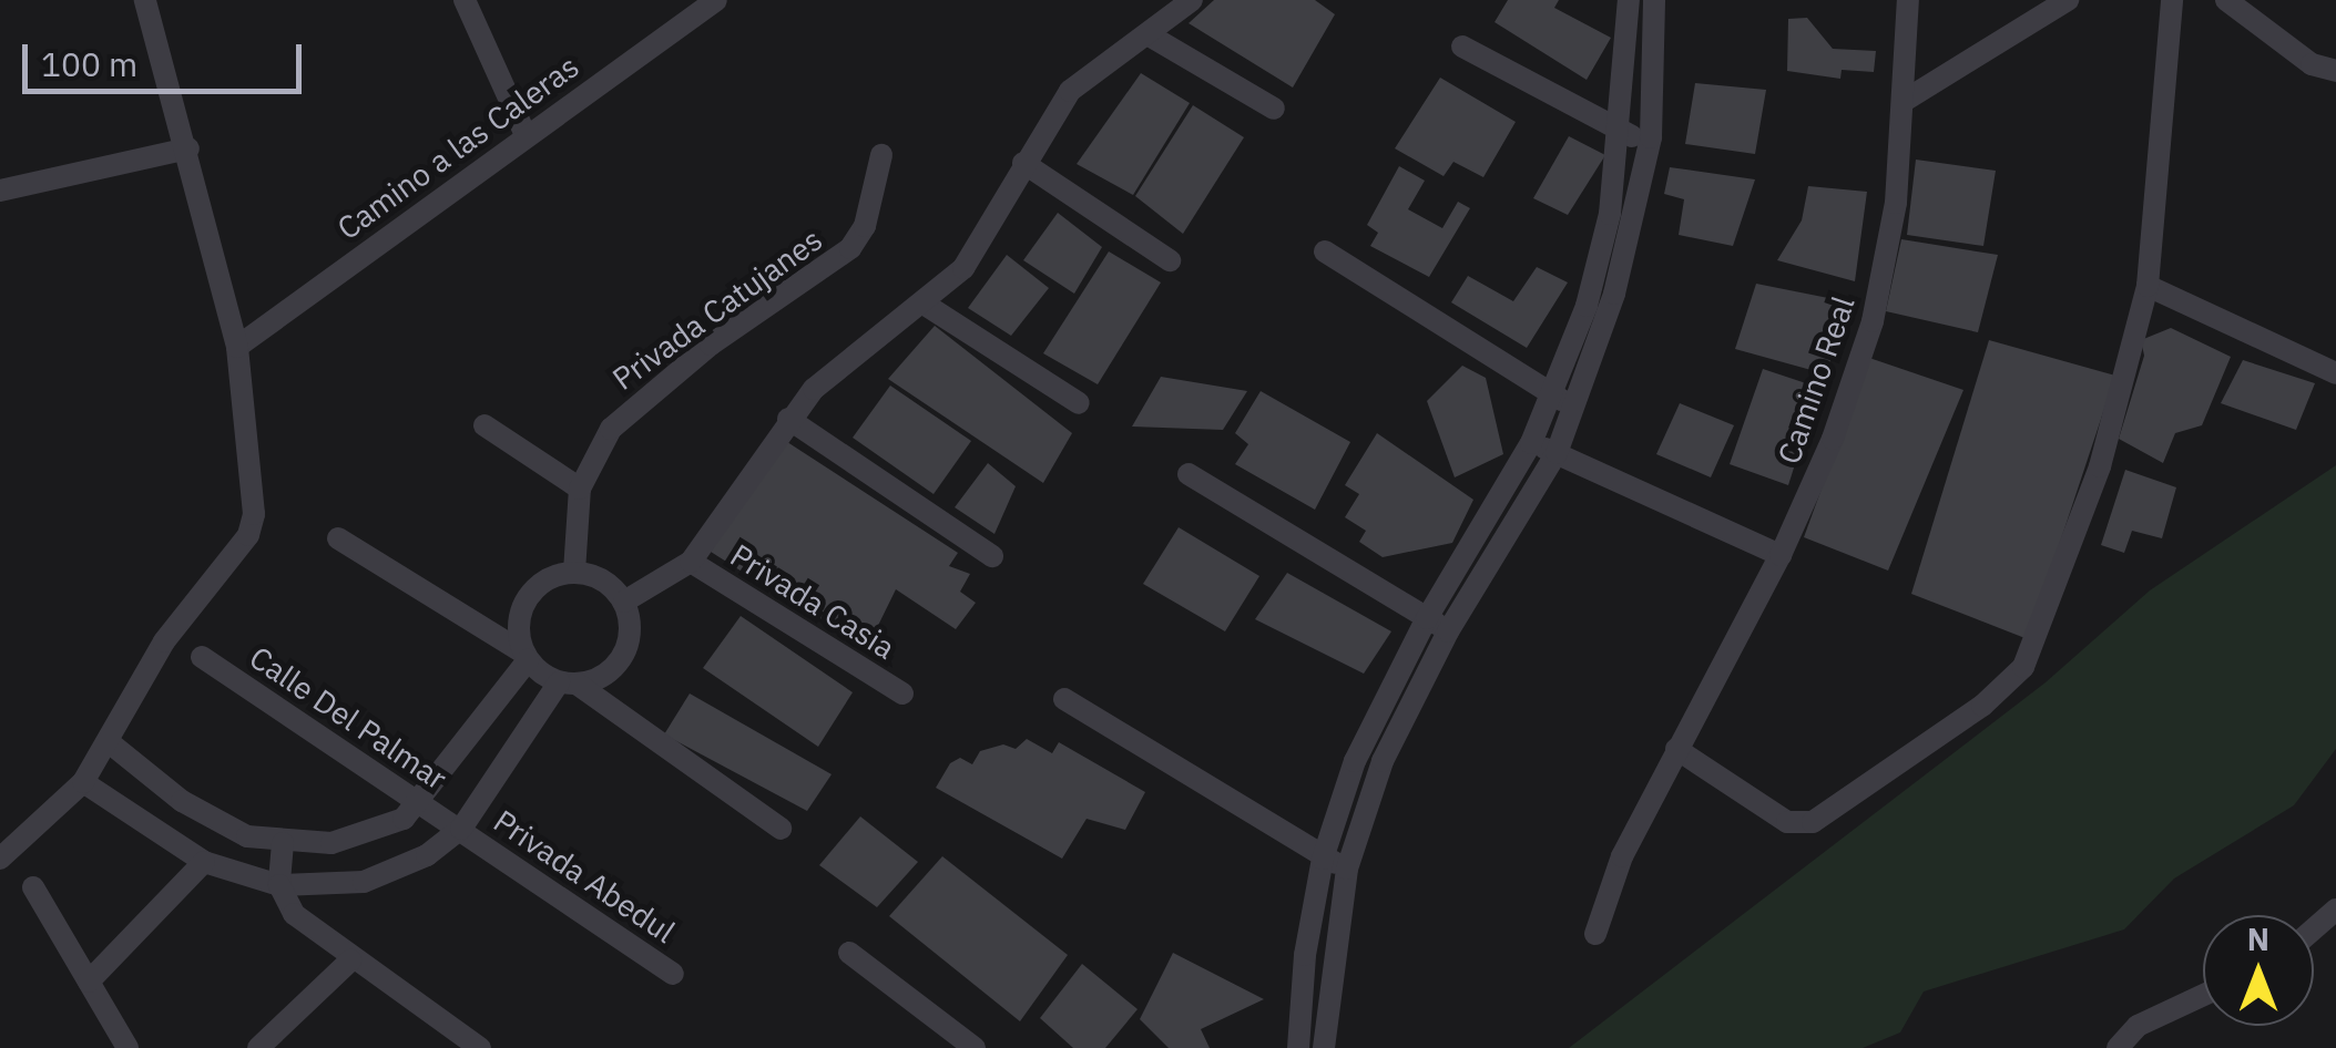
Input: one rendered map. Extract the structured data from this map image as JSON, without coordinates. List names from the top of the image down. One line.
{"streets":{"street":["Camino a las Caleras","Privada Catujanes","Camino Real","Privada Casia","Calle Del Palmar","Privada Abedul"]},"crossings":[["Calle Del Palmar","Privada Abedul"]],"scale_bar":"100 m","north":"top"}
